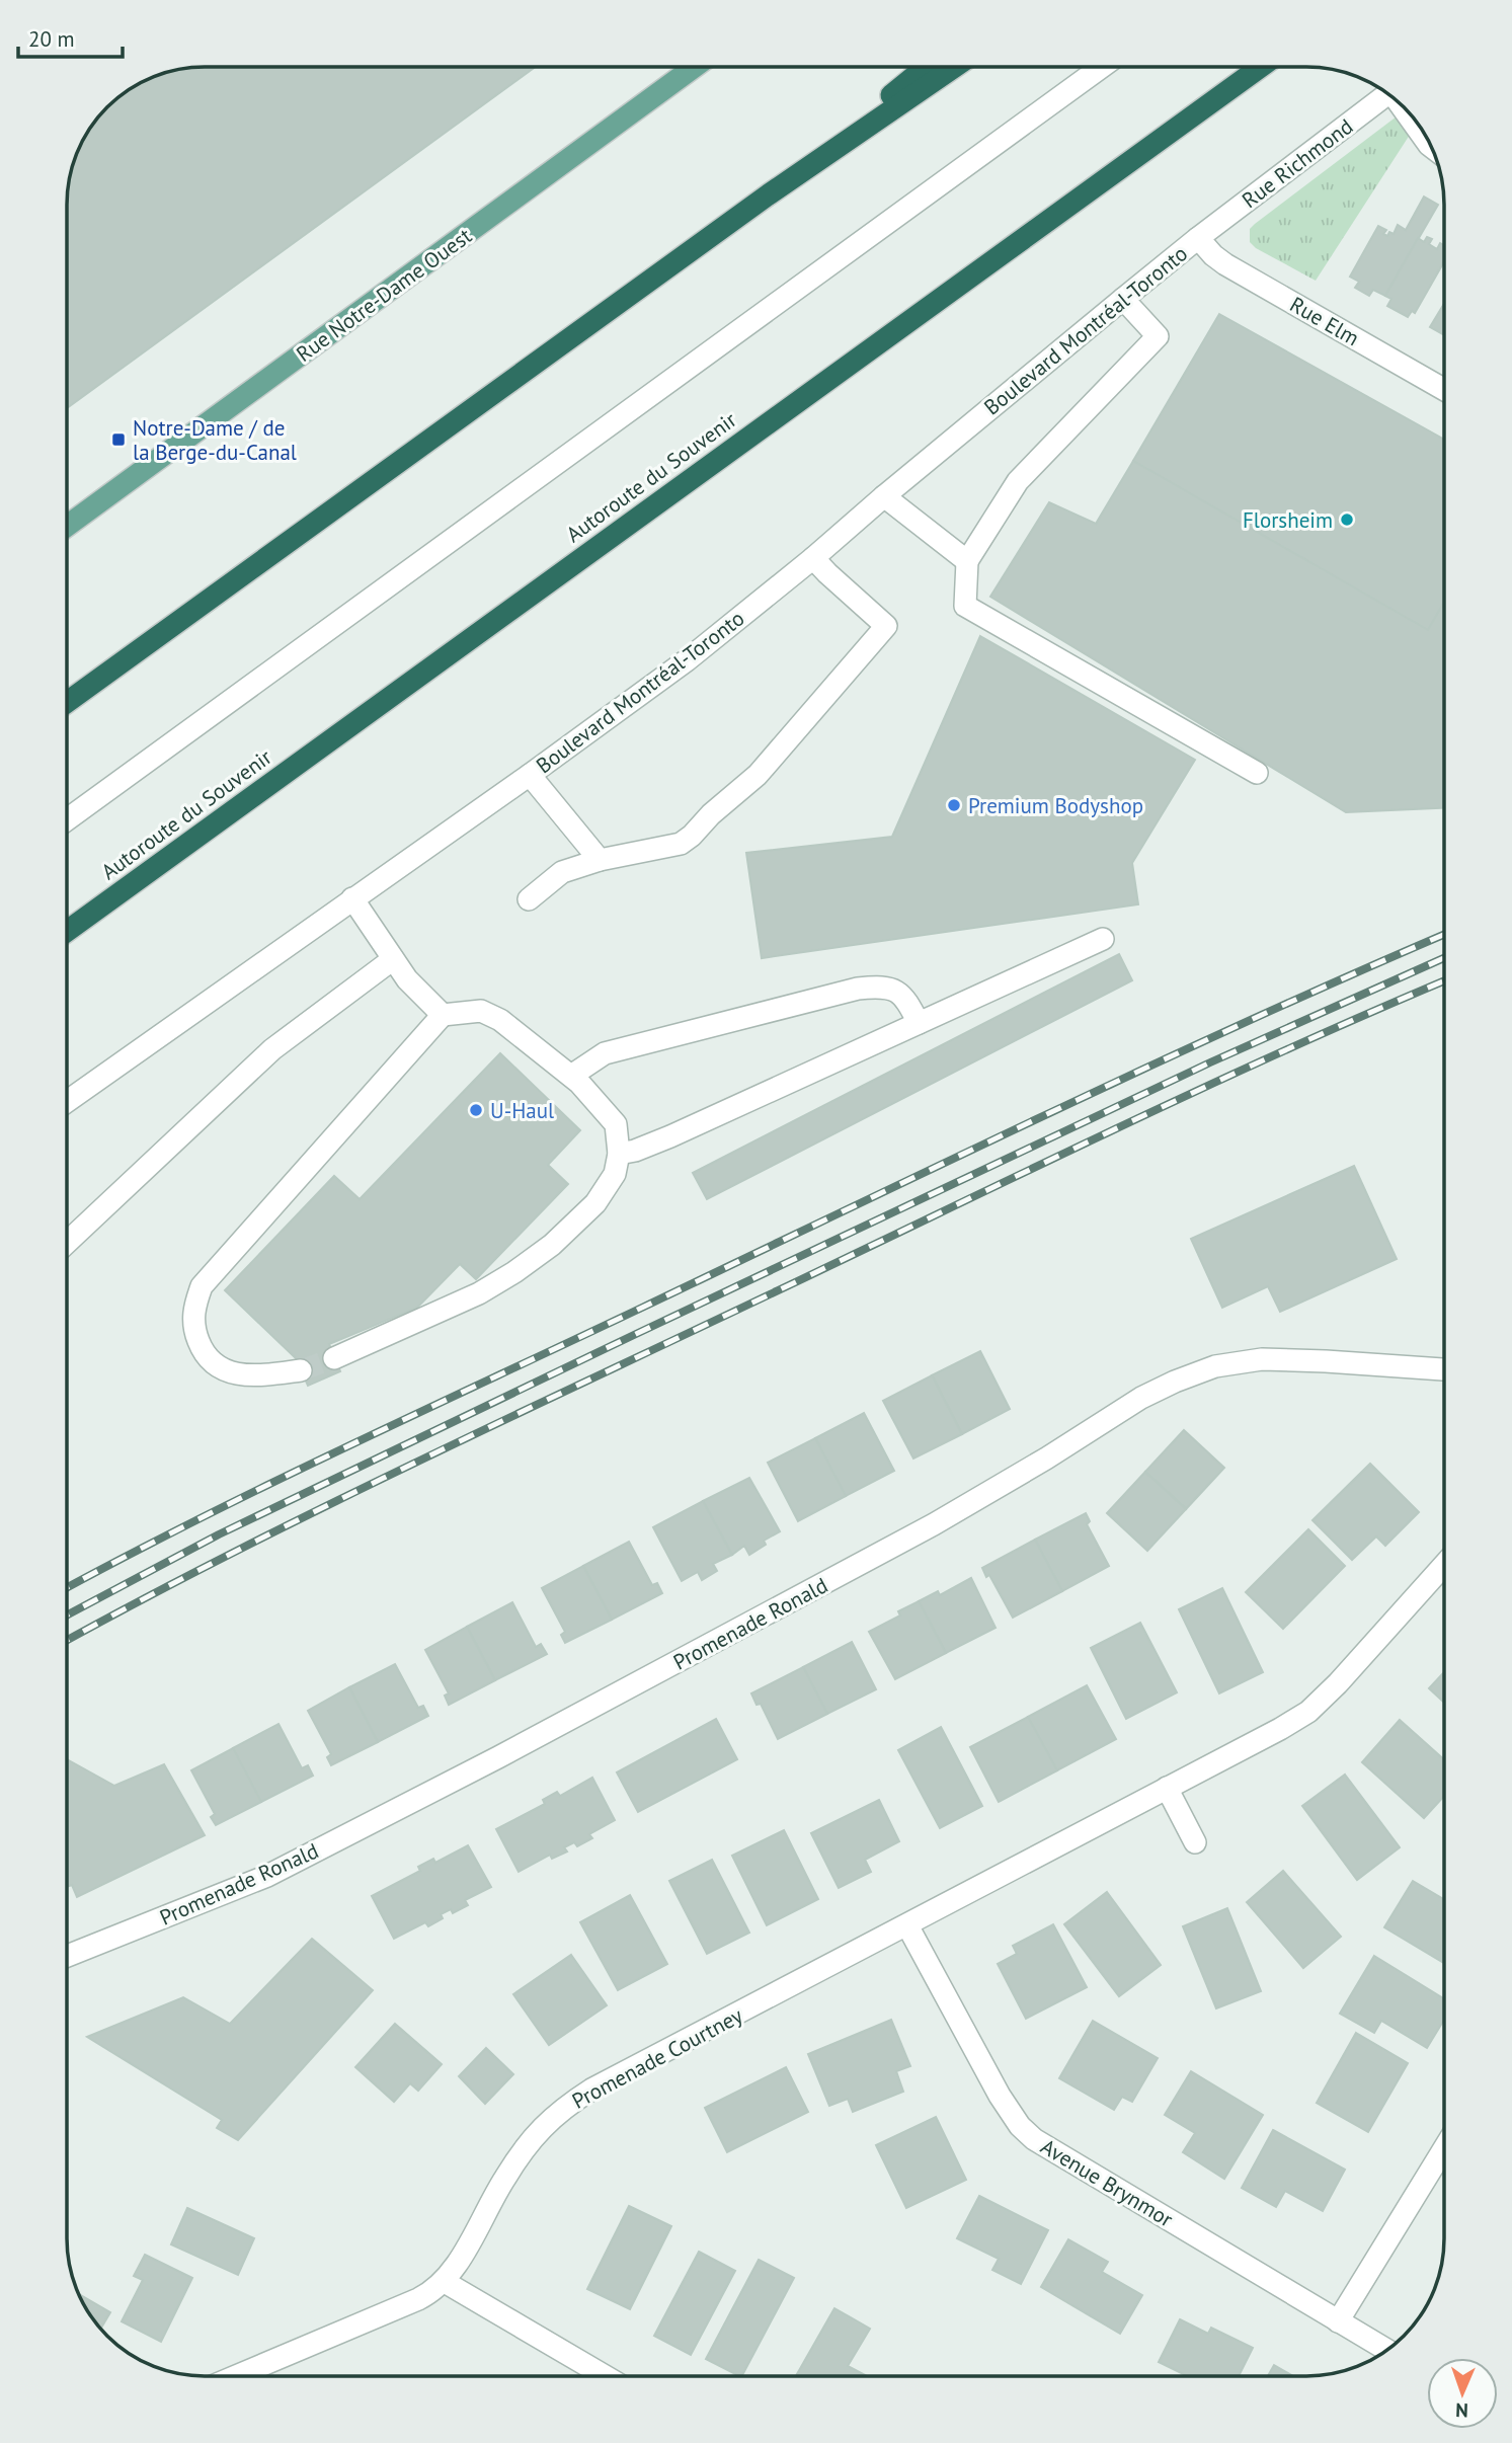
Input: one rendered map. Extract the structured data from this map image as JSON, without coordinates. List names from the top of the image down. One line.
{"streets":{"highway":["Autoroute du Souvenir"],"main road":["Rue Notre-Dame Ouest"],"street":["Rue Richmond","Rue Elm","Boulevard Montréal-Toronto","Promenade Ronald","Promenade Courtney","Avenue Brynmor"]},"crossings":[["Rue Richmond","Rue Elm"],["Rue Richmond","Boulevard Montréal-Toronto"],["Rue Elm","Boulevard Montréal-Toronto"],["Promenade Courtney","Avenue Brynmor"]],"places":{"transit":["Notre-Dame / de la Berge-du-Canal"],"other":["Florsheim","Premium Bodyshop","U-Haul"]},"scale_bar":"20 m","north":"bottom"}
